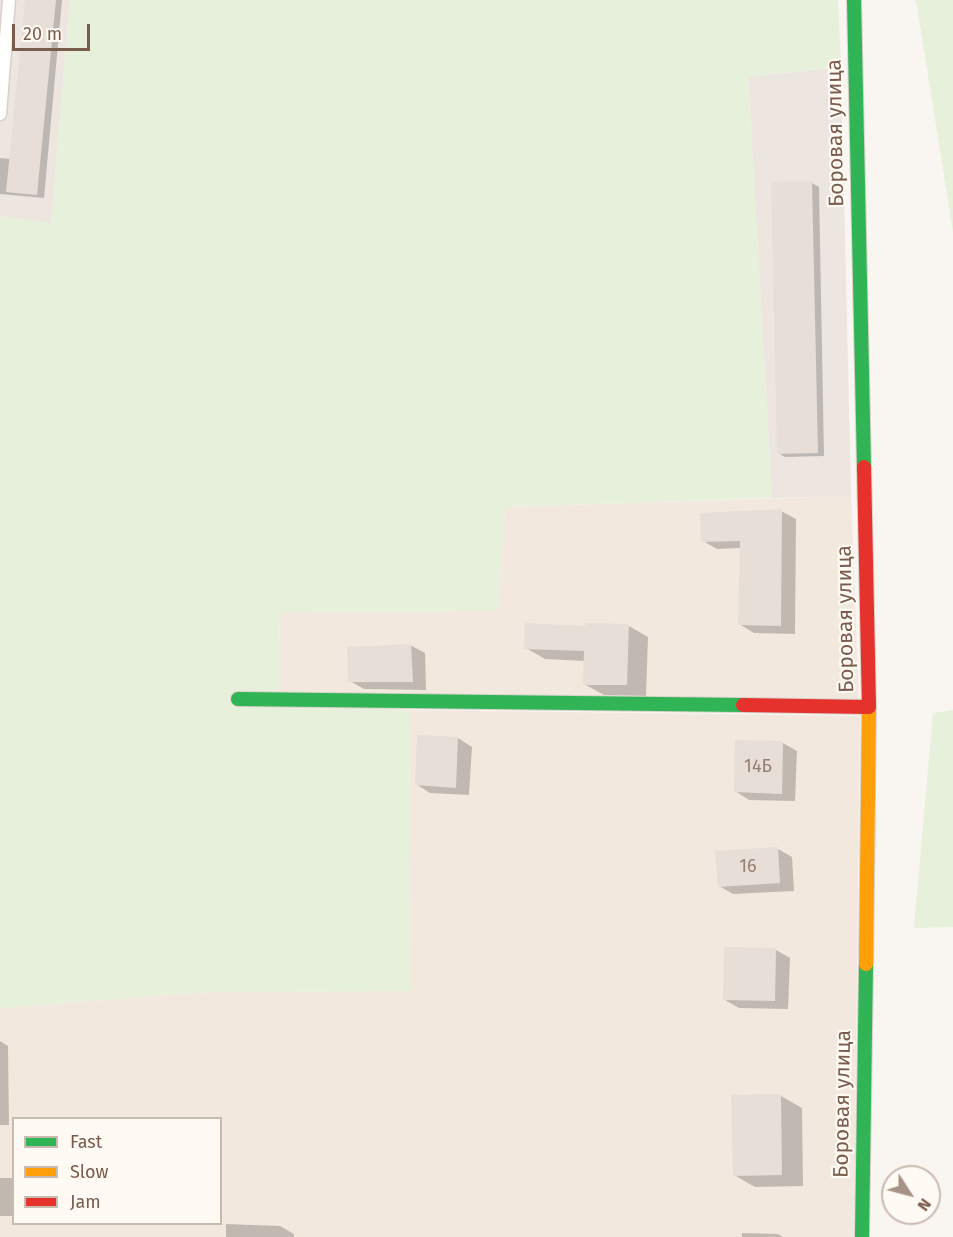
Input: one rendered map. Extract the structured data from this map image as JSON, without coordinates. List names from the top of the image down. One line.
{"streets":{"street":["Боровая улица"]},"house_numbers":["14Б","16"],"legend":["Fast","Slow","Jam"],"scale_bar":"20 m","north":"bottom right"}
